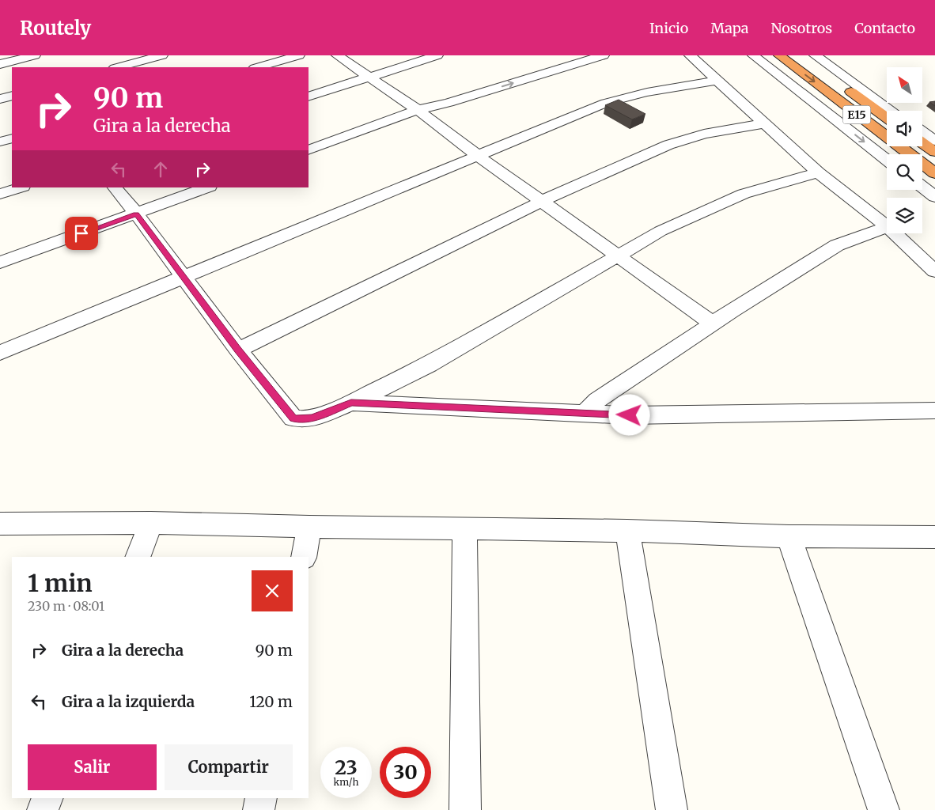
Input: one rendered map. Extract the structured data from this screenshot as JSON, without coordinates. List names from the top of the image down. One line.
{"streets":{"highway":["E15"]},"north":"top left","page":{"header":"Routely","nav":["Inicio","Mapa","Nosotros","Contacto"],"turn":["90 m","Gira a la derecha"],"heading":["1 min","230 m · 08:01"],"list":[{"name":"Gira a la derecha","value":"90 m"},{"name":"Gira a la izquierda","value":"120 m"}],"buttons":["Salir","Compartir"],"speed":"23 km/h","limit":"30"}}
